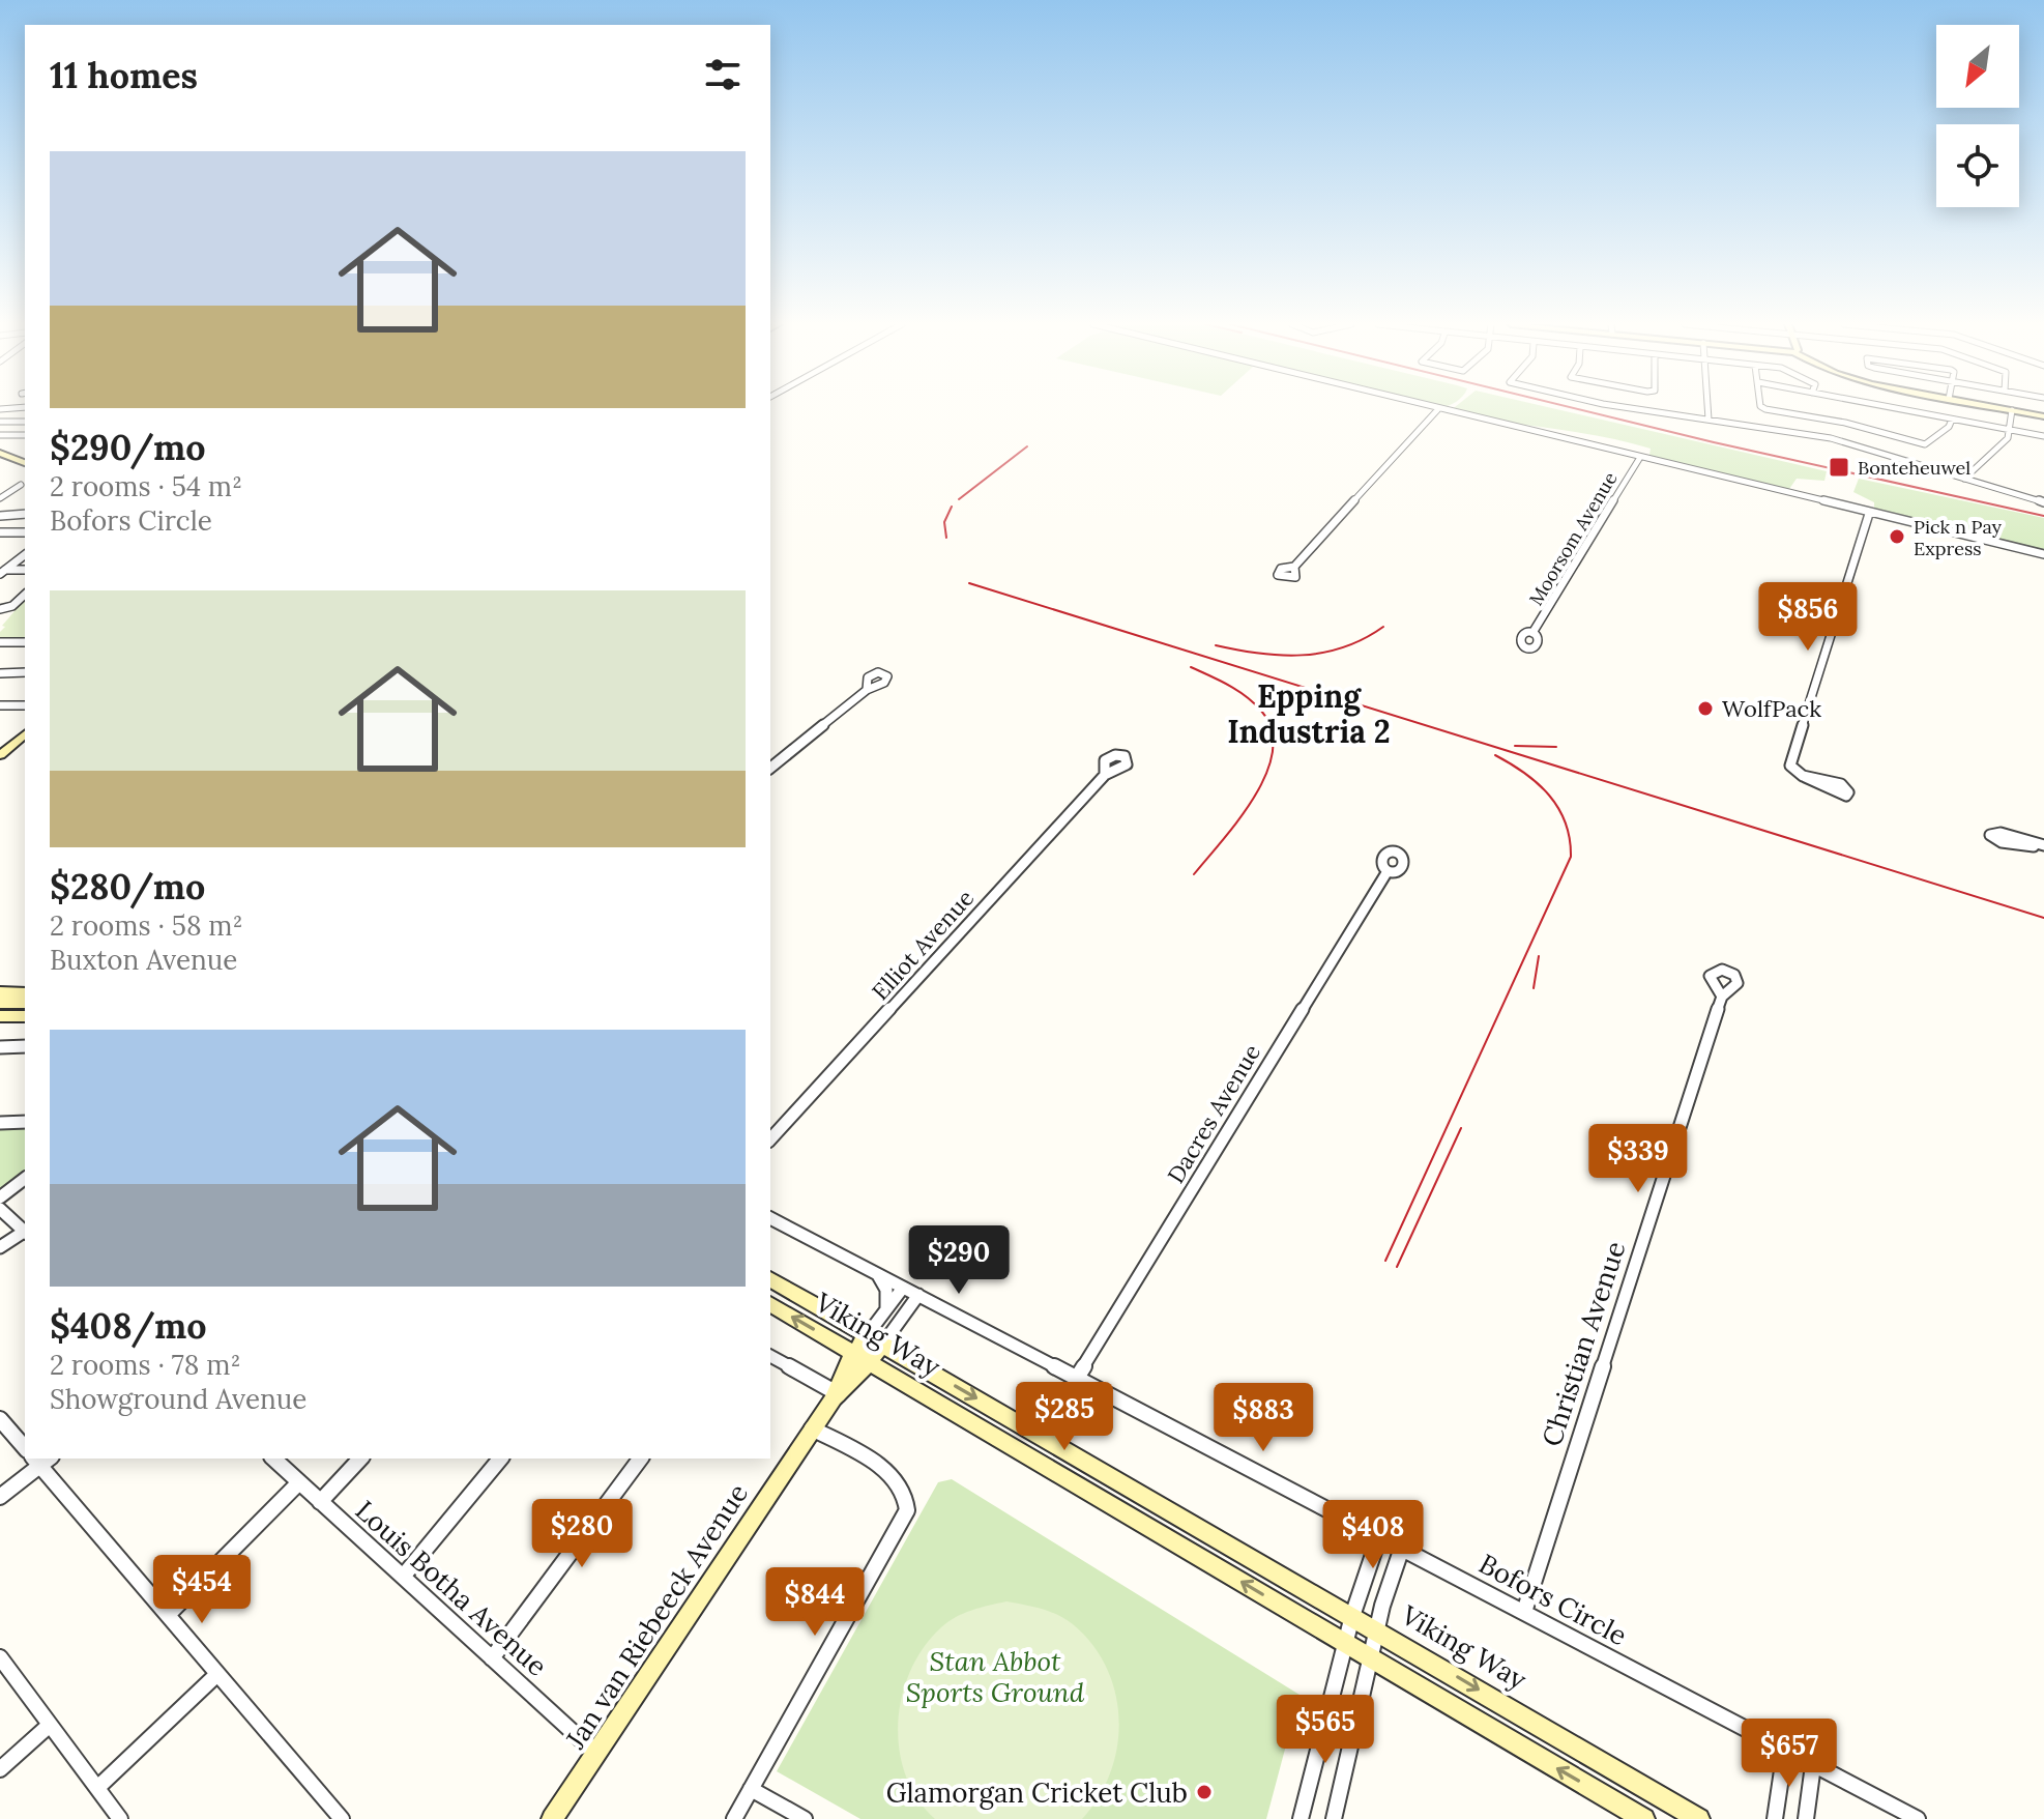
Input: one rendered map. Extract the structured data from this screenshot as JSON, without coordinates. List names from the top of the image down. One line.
{"streets":{"main road":["Viking Way","Jan van Riebeeck Avenue"],"street":["Moorsom Avenue","Elliot Avenue","Dacres Avenue","Christian Avenue","Louis Botha Avenue","Bofors Circle"]},"crossings":[["Dacres Avenue","Bofors Circle"],["Viking Way","Jan van Riebeeck Avenue"],["Christian Avenue","Bofors Circle"],["Louis Botha Avenue","Jan van Riebeeck Avenue"],["Bofors Circle","Jan van Riebeeck Avenue"]],"districts":["Epping Industria 2"],"parks":["Stan Abbot Sports Ground"],"places":{"transit":["Bonteheuwel"],"other":["Pick n Pay Express","WolfPack","Glamorgan Cricket Club"]},"north":"bottom left","page":{"heading":"11 homes","list":[{"name":"$290/mo","note":"2 rooms · 54 m² · Bofors Circle"},{"name":"$280/mo","note":"2 rooms · 58 m² · Buxton Avenue"},{"name":"$408/mo","note":"2 rooms · 78 m² · Showground Avenue"}],"price":["$856","$339","$290","$285","$883","$280","$408","$454","$844","$565","$657"]}}
